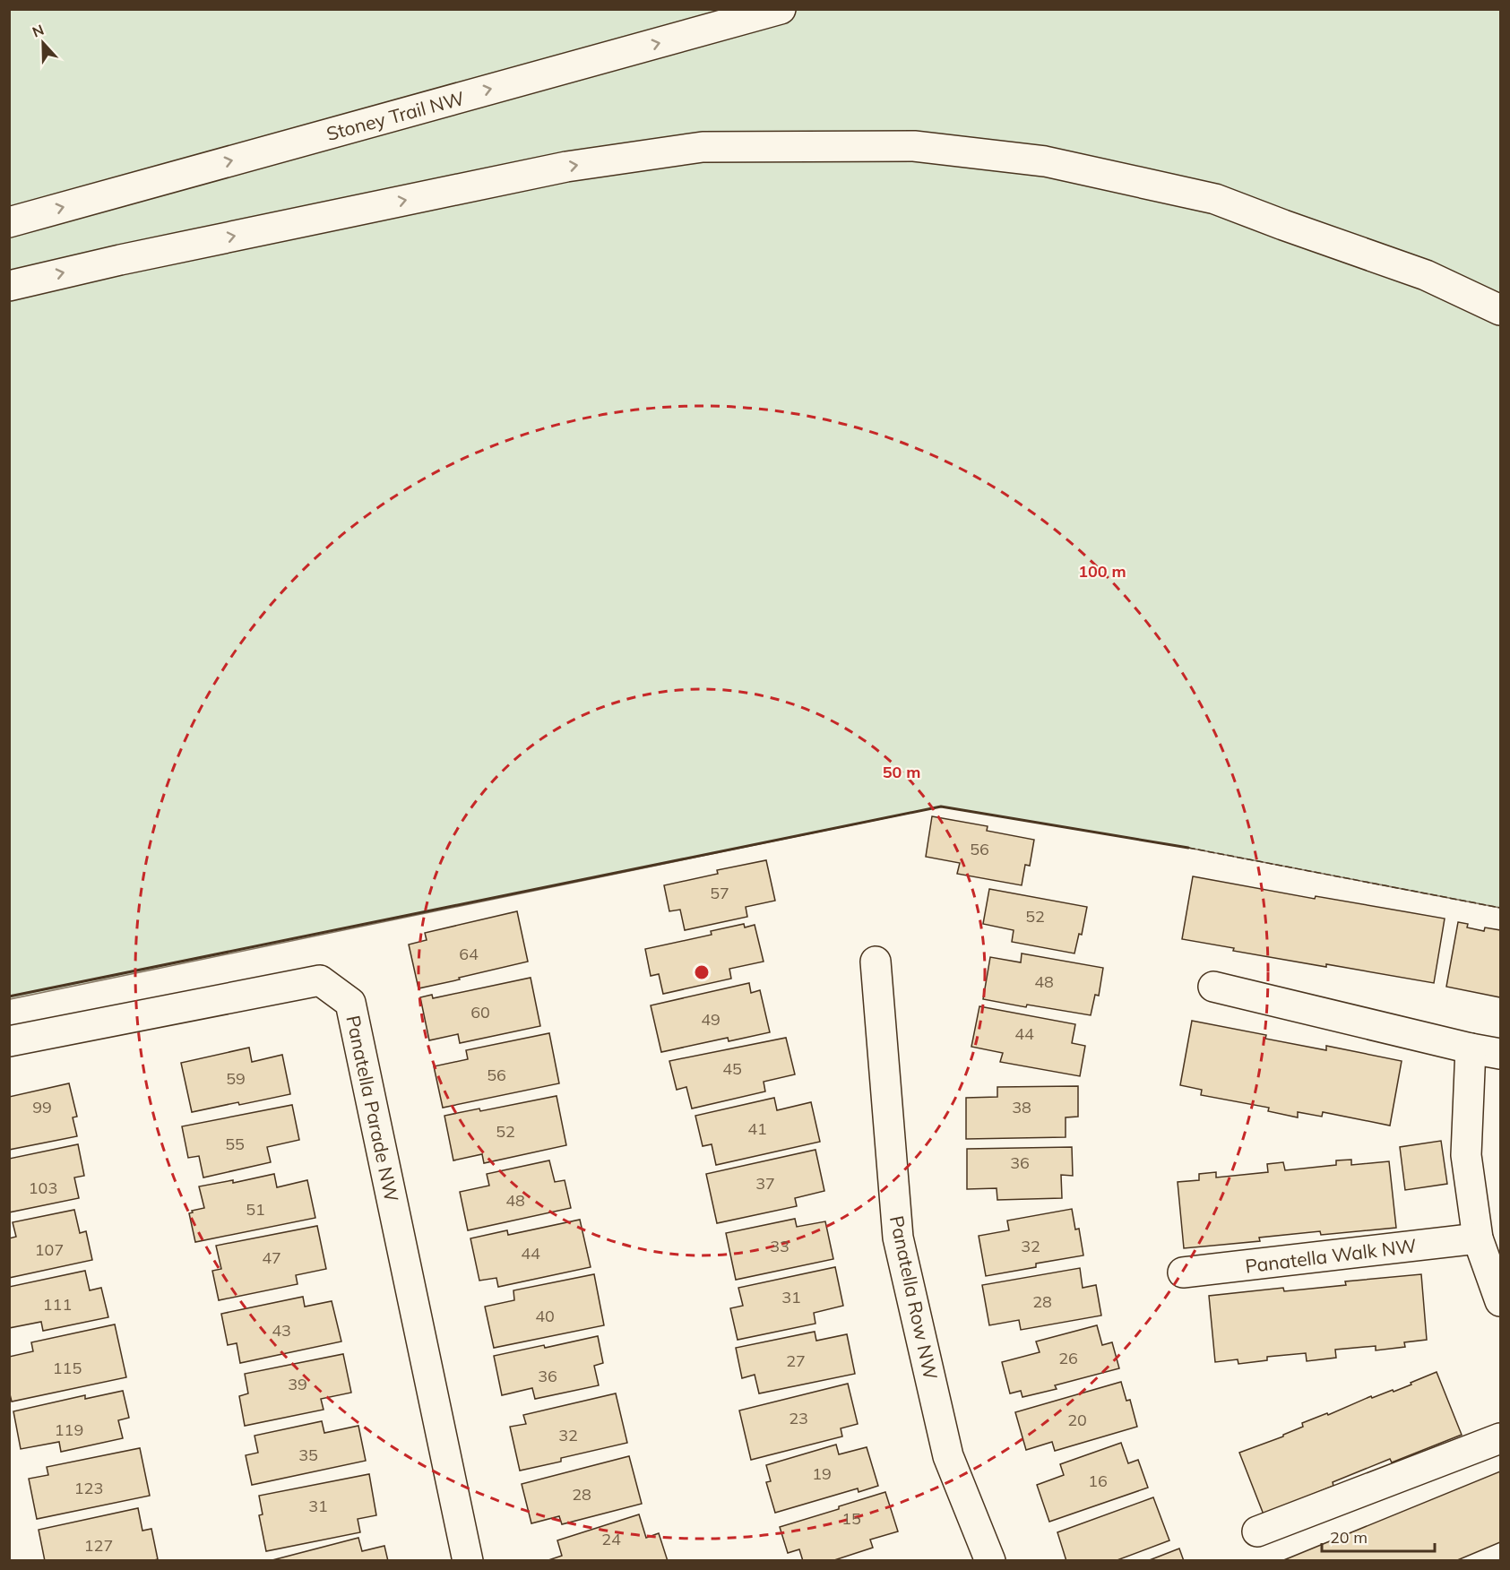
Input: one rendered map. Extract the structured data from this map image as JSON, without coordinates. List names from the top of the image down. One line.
{"streets":{"main road":["Stoney Trail NW","Panatella Parade NW","Panatella Walk NW","Panatella Row NW"]},"house_numbers":["56","57","52","64","48","60","49","44","45","56","59","99","38","41","52","55","36","37","103","48","51","33","32","107","44","47","31","28","111","40","43","26","27","115","36","39","23","20","119","32","35","19","16","123","28","31","15","24","127"],"scale_bar":"20 m","north":"top","rings":["100 m","50 m"]}
